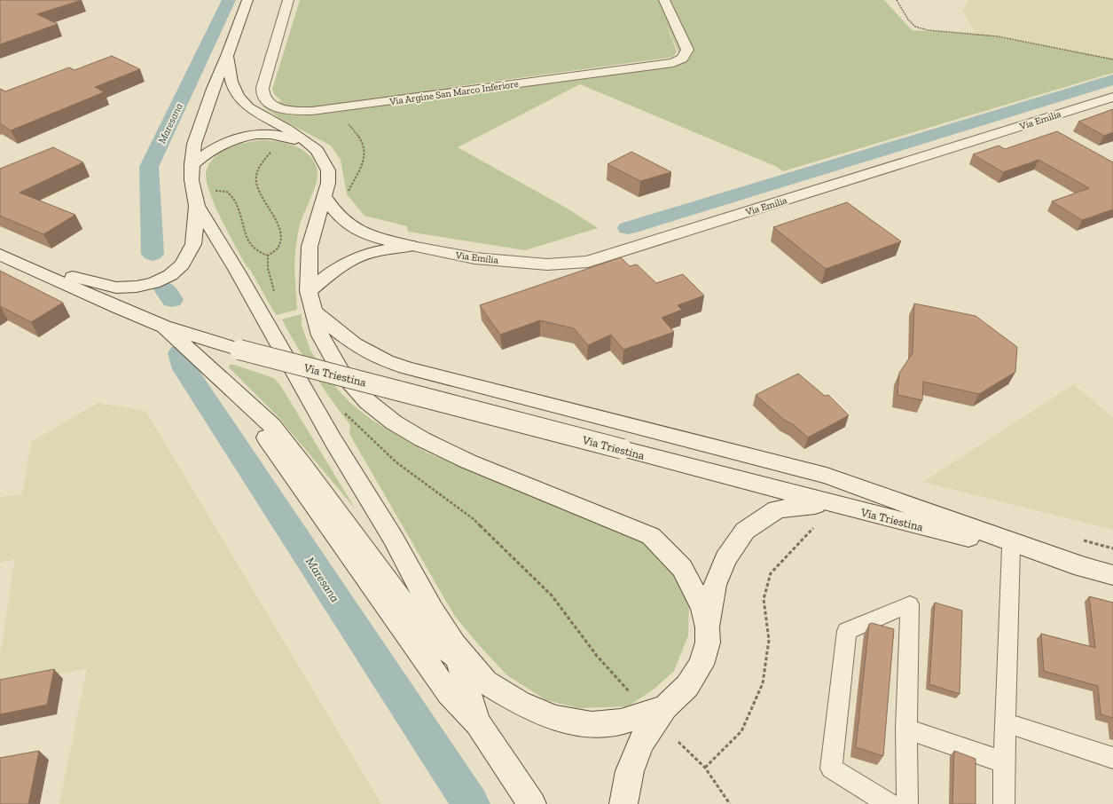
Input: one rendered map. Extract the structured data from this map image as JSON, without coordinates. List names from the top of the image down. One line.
{"streets":{"street":["Via Argine San Marco Inferiore","Via Emilia","Via Triestina"]},"water":["Maresana"]}
